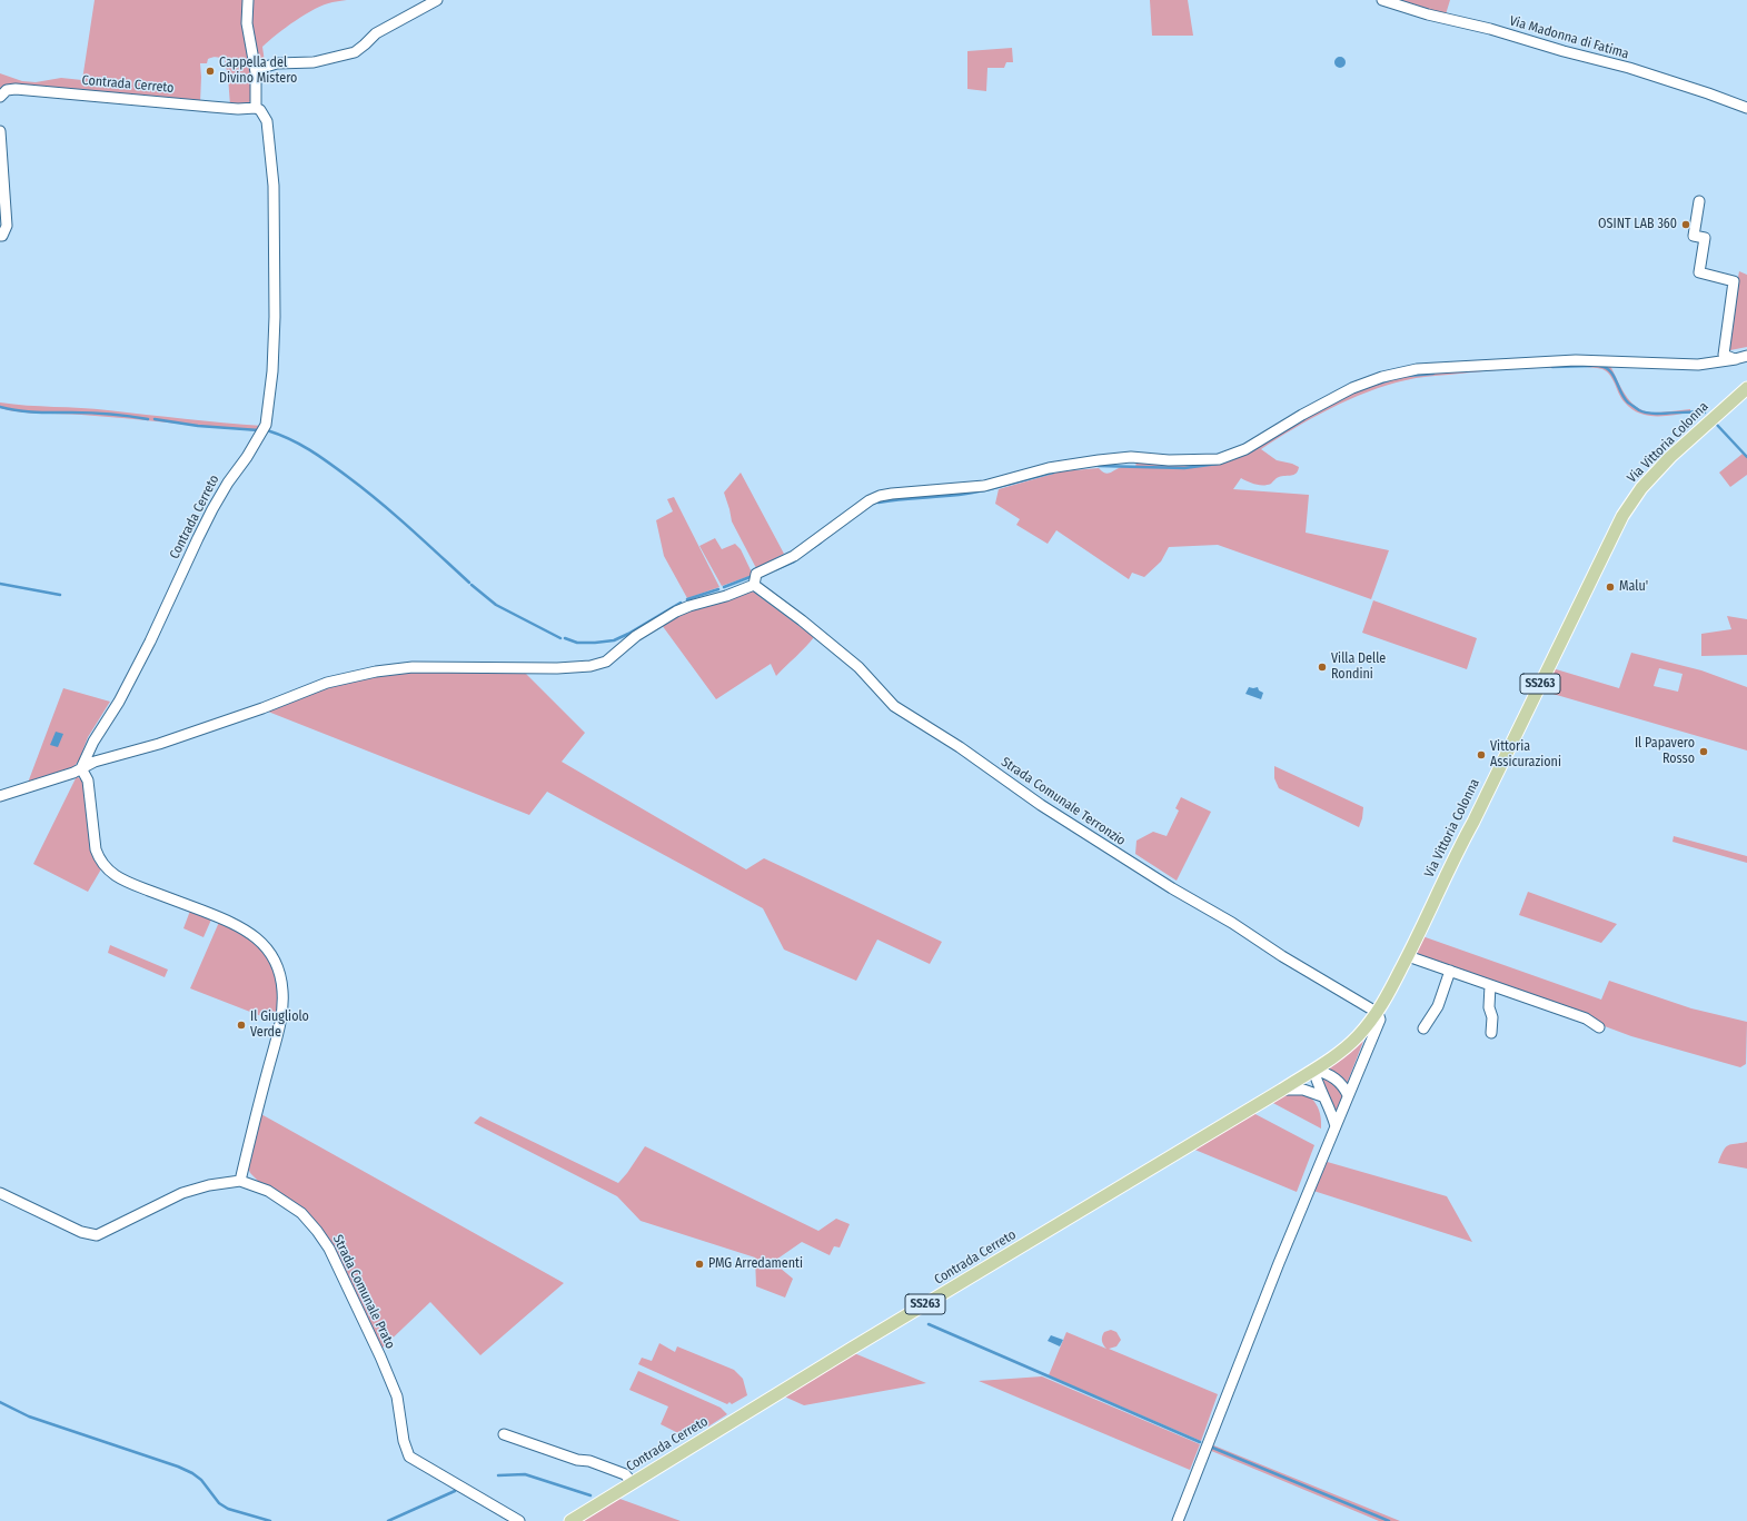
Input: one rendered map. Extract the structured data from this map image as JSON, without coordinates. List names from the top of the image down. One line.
{"streets":{"main road":["Contrada Cerreto","Via Vittoria Colonna","SS263"],"street":["Via Madonna di Fatima","Strada Comunale Terronzio","Strada Comunale Prato"]},"crossings":[["Contrada Cerreto","Via Vittoria Colonna"],["Via Vittoria Colonna","Strada Comunale Terronzio"]],"places":["Cappella del Divino Mistero","OSINT LAB 360","Malu'","Villa Delle Rondini","Il Papavero Rosso","Vittoria Assicurazioni","Il Giugliolo Verde","PMG Arredamenti"]}
